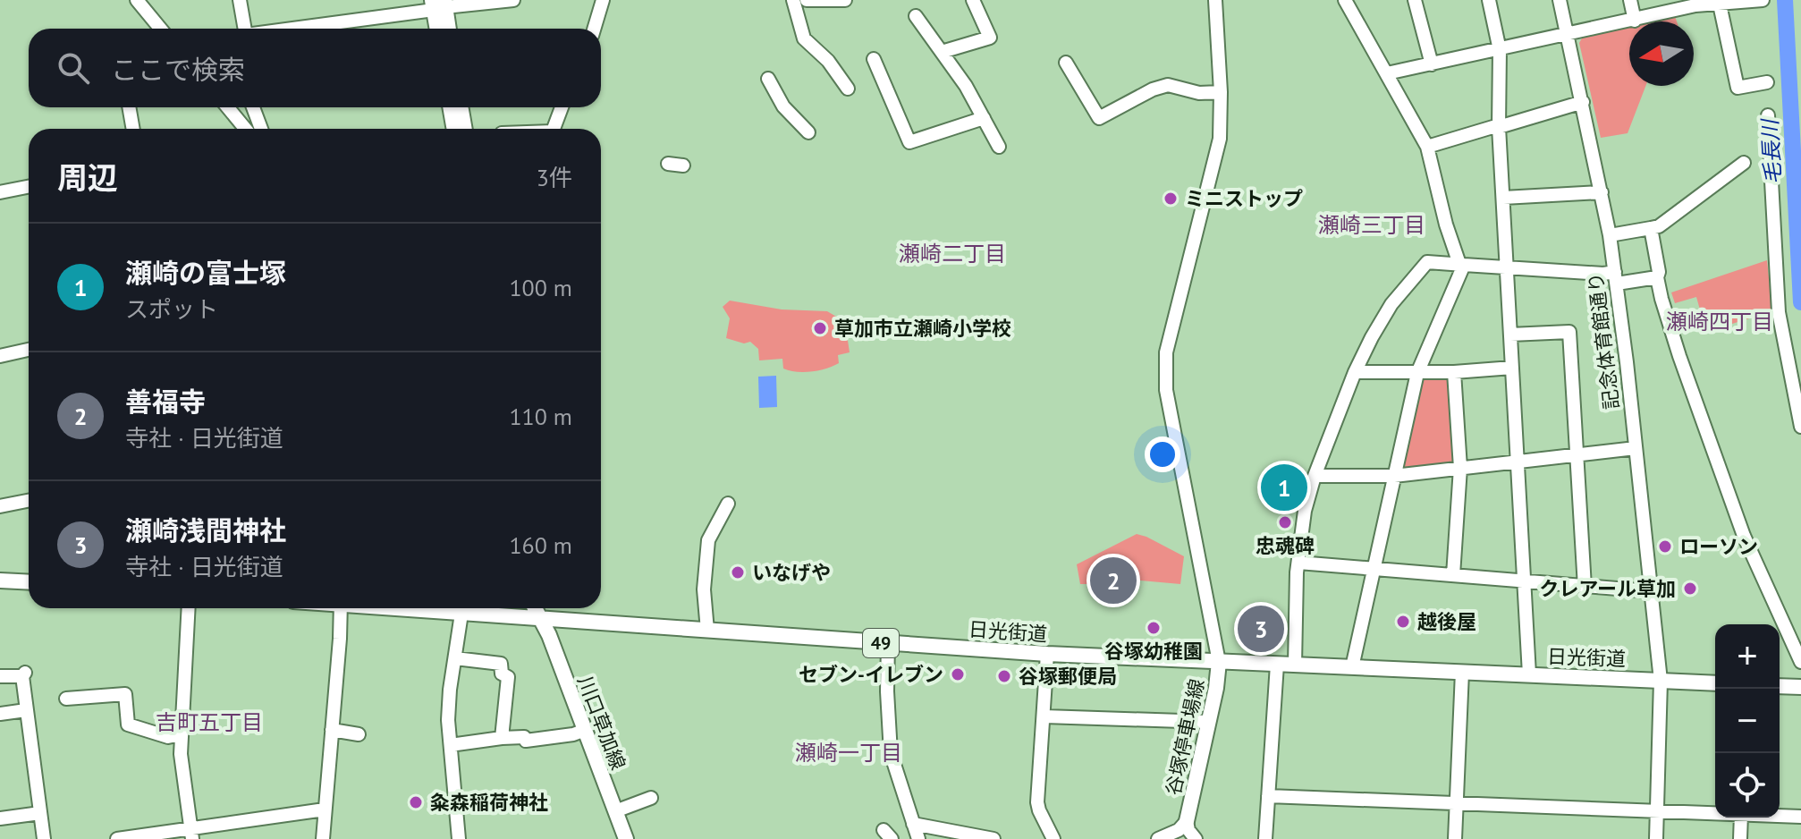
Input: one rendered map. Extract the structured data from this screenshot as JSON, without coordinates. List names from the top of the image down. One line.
{"streets":{"main road":["日光街道","49","川口草加線","谷塚停車場線"],"street":["記念体育館通り"]},"crossings":[["記念体育館通り","日光街道"],["日光街道","川口草加線"],["日光街道","谷塚停車場線"]],"districts":["瀬崎三丁目","瀬崎二丁目","瀬崎四丁目","吉町五丁目","瀬崎一丁目"],"water":["毛長川"],"places":["ミニストップ","草加市立瀬崎小学校","忠魂碑","ローソン","いなげや","クレアール草加","越後屋","谷塚幼稚園","セブン-イレブン","谷塚郵便局","粂森稲荷神社"],"north":"left","page":{"search":"ここで検索","heading":["周辺","3件"],"list":[{"mark":"1","name":"瀬崎の富士塚","note":"スポット","value":"100 m"},{"mark":"2","name":"善福寺","note":"寺社 · 日光街道","value":"110 m"},{"mark":"3","name":"瀬崎浅間神社","note":"寺社 · 日光街道","value":"160 m"}],"pins":["1","2","3"],"map_buttons":["+","−"]}}
